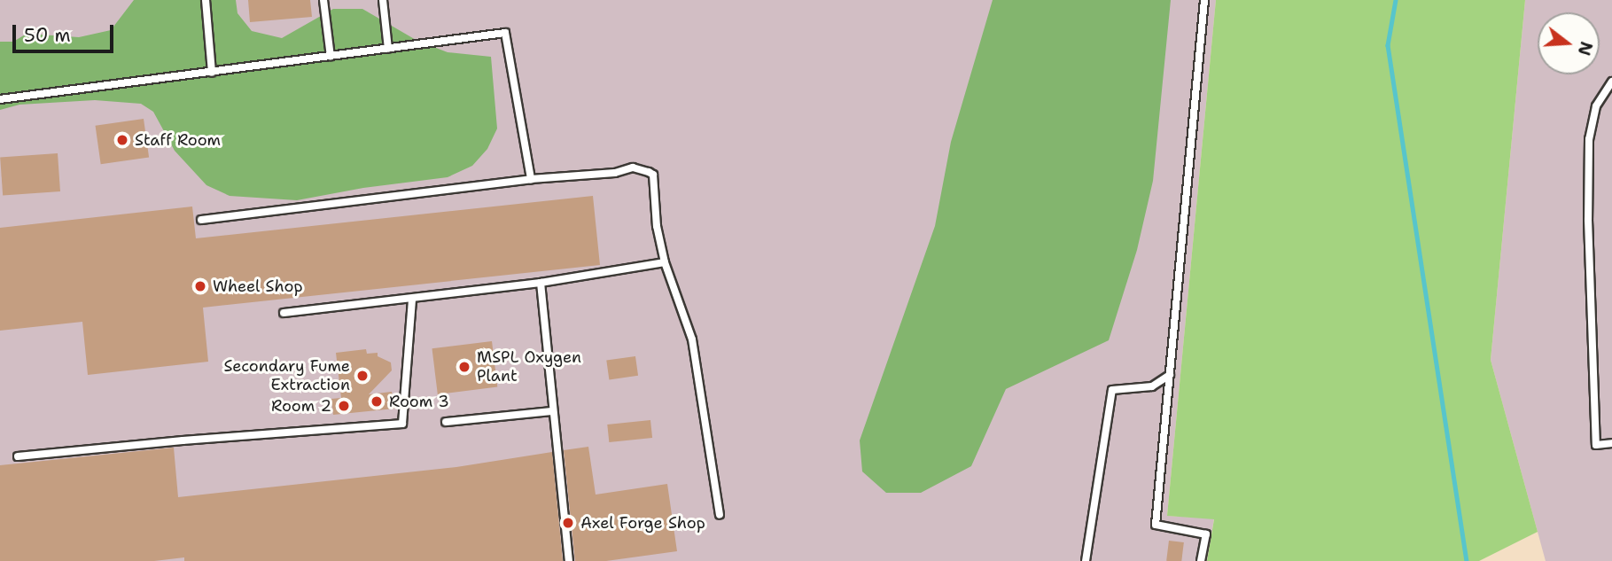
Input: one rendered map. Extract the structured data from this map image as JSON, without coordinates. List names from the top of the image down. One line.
{"places":["Staff Room","Wheel Shop","MSPL Oxygen Plant","Secondary Fume Extraction","Room 3","Room 2","Axel Forge Shop"],"scale_bar":"50 m","north":"right"}
